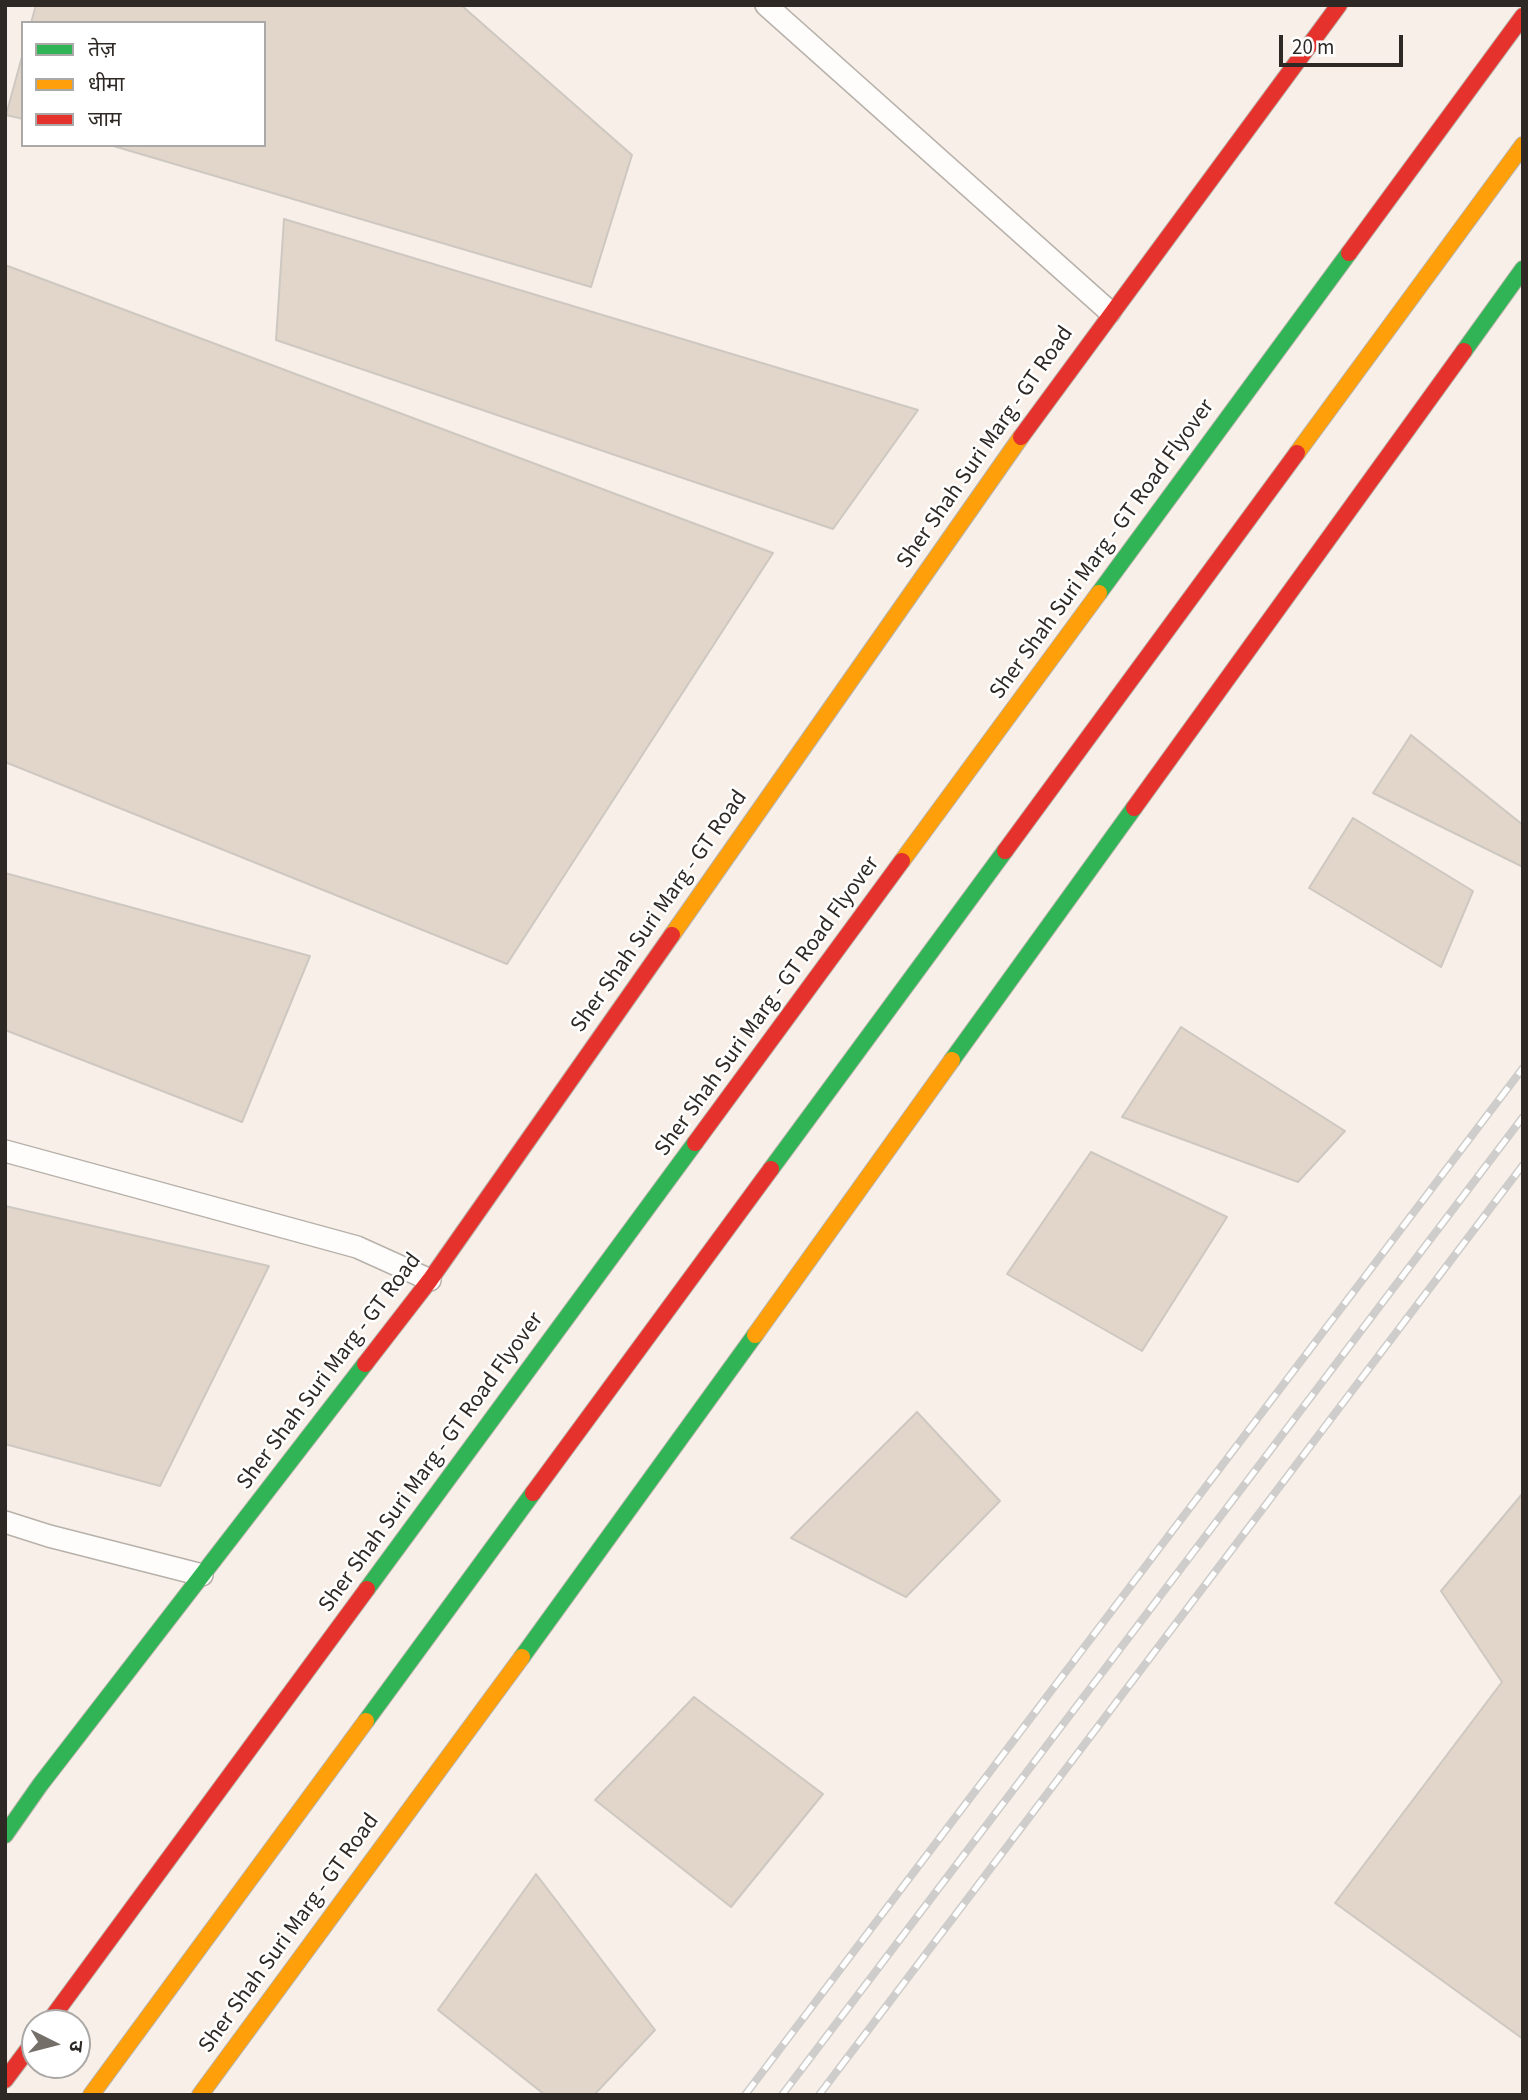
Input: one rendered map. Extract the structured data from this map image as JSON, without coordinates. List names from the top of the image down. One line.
{"streets":{"main road":["Sher Shah Suri Marg - GT Road","Sher Shah Suri Marg - GT Road Flyover"]},"legend":["तेज़","धीमा","जाम"],"scale_bar":"20 m","north":"right"}
